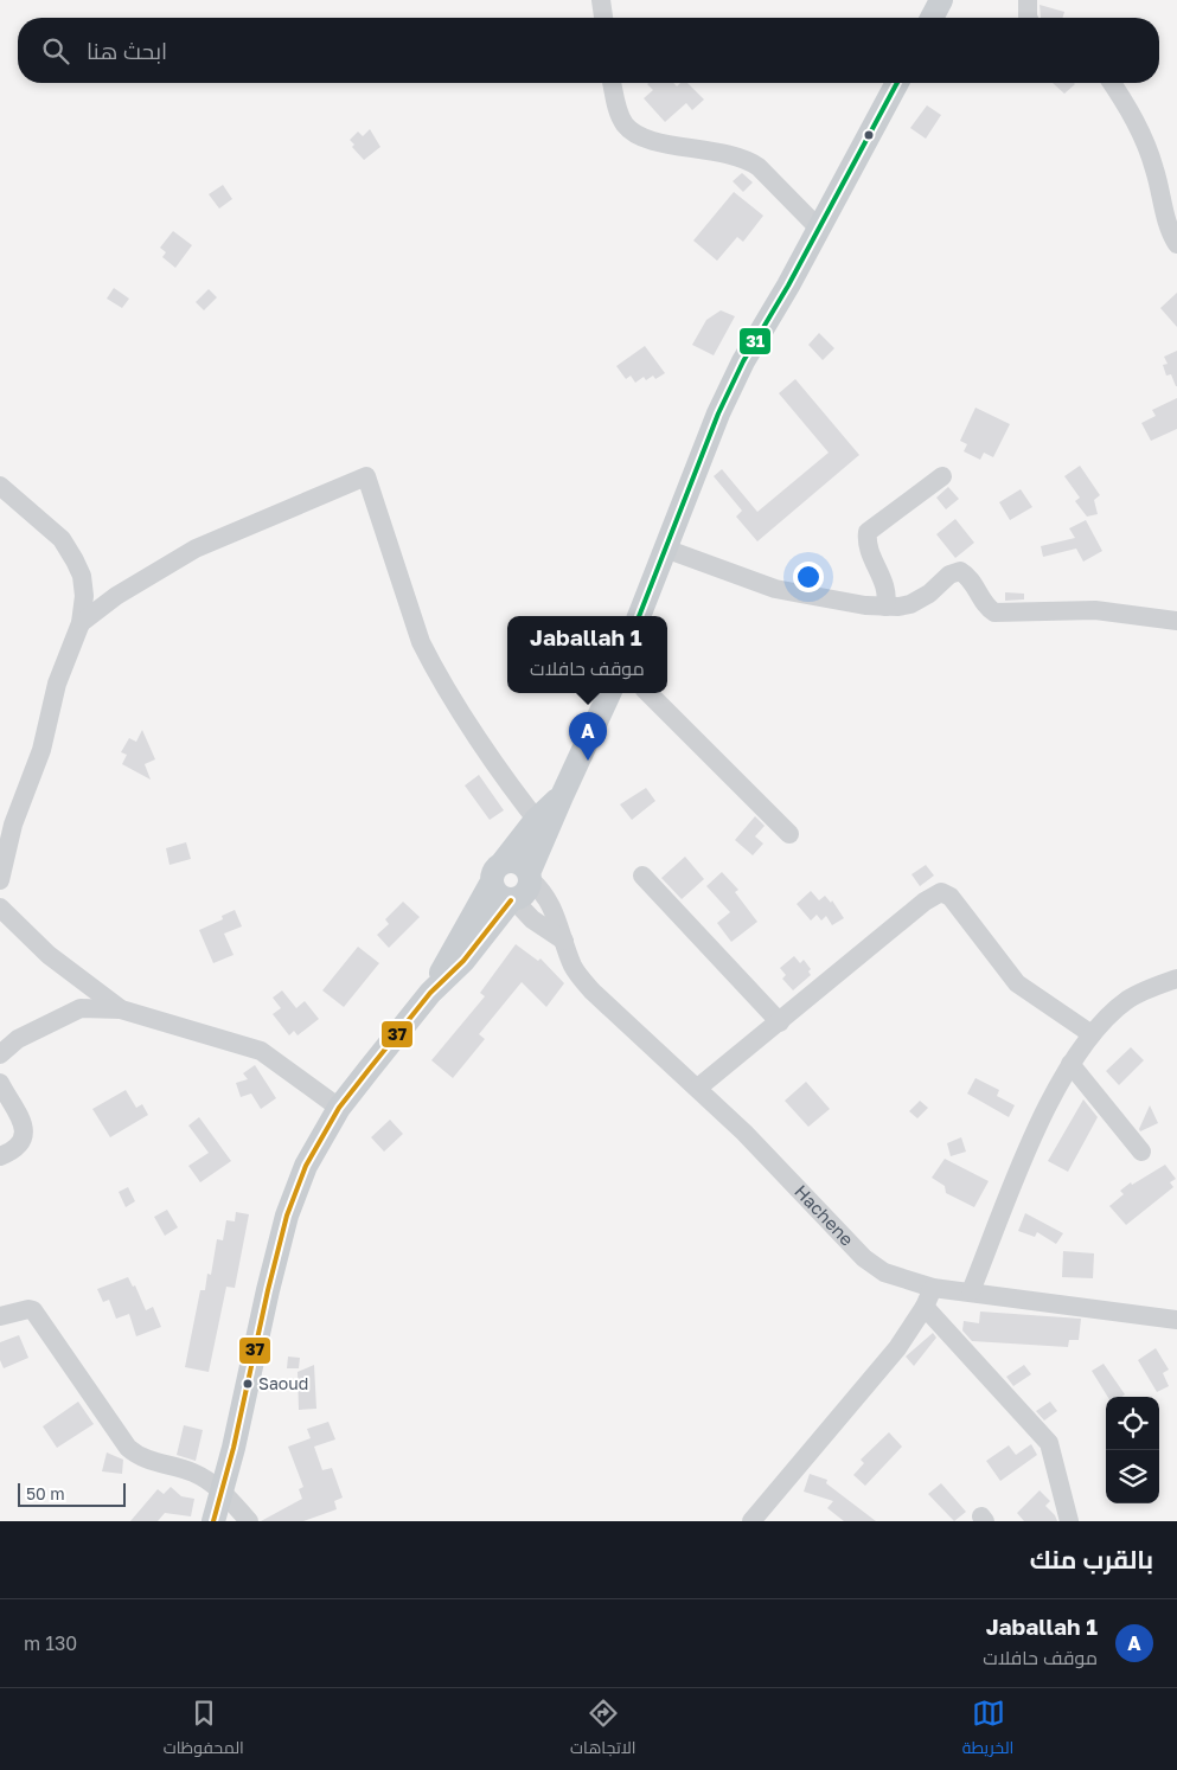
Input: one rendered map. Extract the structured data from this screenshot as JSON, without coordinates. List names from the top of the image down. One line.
{"streets":{"street":["Hachene"]},"places":["Saoud"],"lines":["transit line 31","transit line 37"],"scale_bar":"50 m","page":{"search":"ابحث هنا","popup":["Jaballah 1","موقف حافلات"],"pins":"A","scale":"50 m","heading":"بالقرب منك","list":[{"mark":"A","name":"Jaballah 1","note":"موقف حافلات","value":"130 m"}],"nav":["الخريطة","الاتجاهات","المحفوظات"]}}
